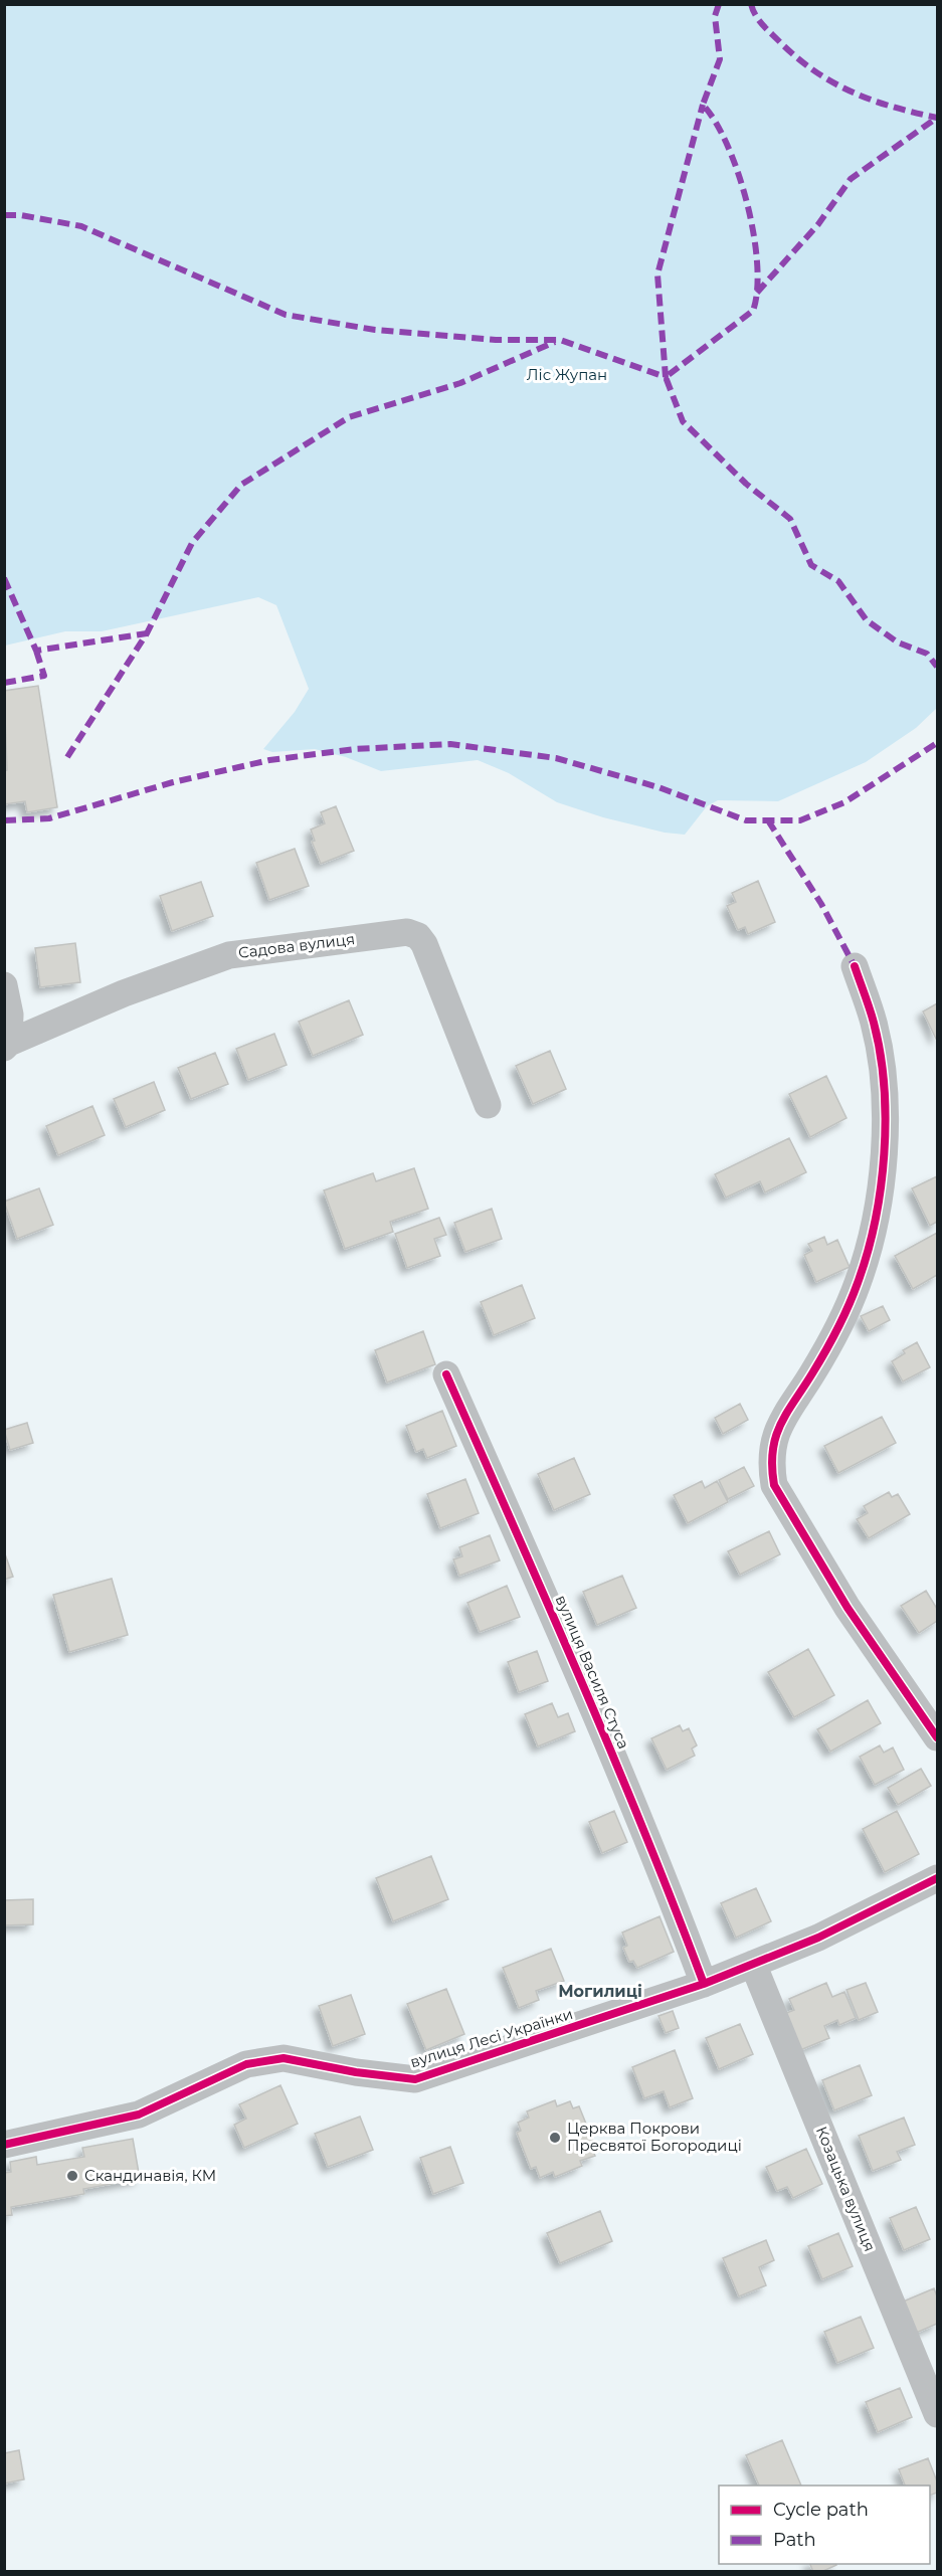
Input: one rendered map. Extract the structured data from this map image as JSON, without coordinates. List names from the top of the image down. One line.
{"streets":{"street":["Садова вулиця","вулиця Василя Стуса","вулиця Лесі Українки","Козацька вулиця"]},"crossings":[["вулиця Василя Стуса","вулиця Лесі Українки"],["вулиця Лесі Українки","Козацька вулиця"]],"districts":["Могилиці"],"parks":["Ліс Жупан"],"places":["Церква Покрови Пресвятої Богородиці","Скандинавія, КМ"],"legend":["Cycle path","Path"]}
